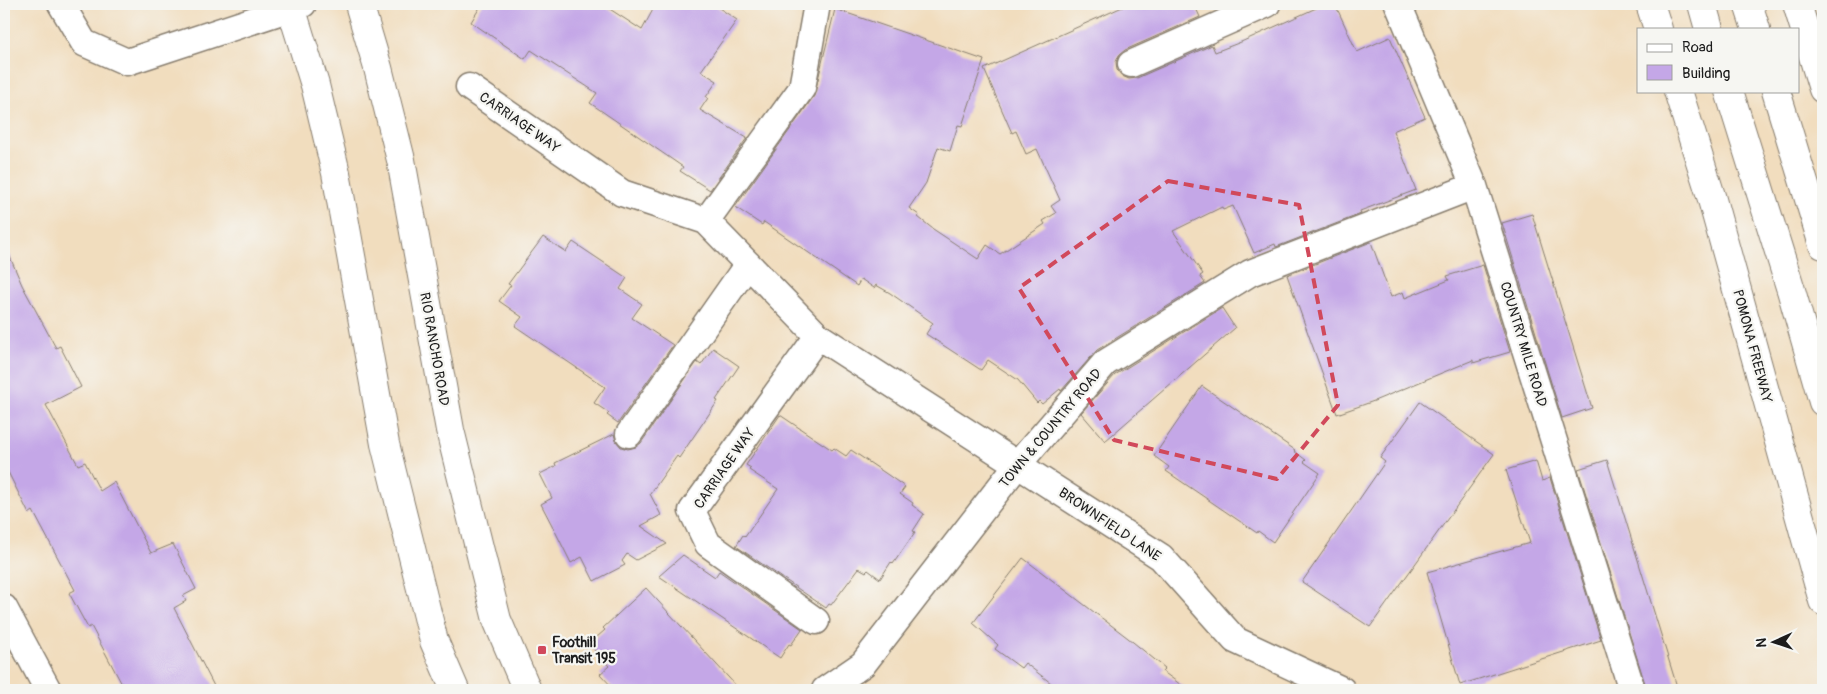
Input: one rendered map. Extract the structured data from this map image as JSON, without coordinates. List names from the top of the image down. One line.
{"streets":{"main road":["POMONA FREEWAY","RIO RANCHO ROAD"],"street":["CARRIAGE WAY","COUNTRY MILE ROAD","TOWN & COUNTRY ROAD","BROWNFIELD LANE"]},"crossings":[["CARRIAGE WAY","TOWN & COUNTRY ROAD"],["CARRIAGE WAY","BROWNFIELD LANE"],["COUNTRY MILE ROAD","TOWN & COUNTRY ROAD"],["TOWN & COUNTRY ROAD","BROWNFIELD LANE"]],"places":{"transit":["Foothill Transit 195"]},"legend":["Road","Building"],"north":"left"}
